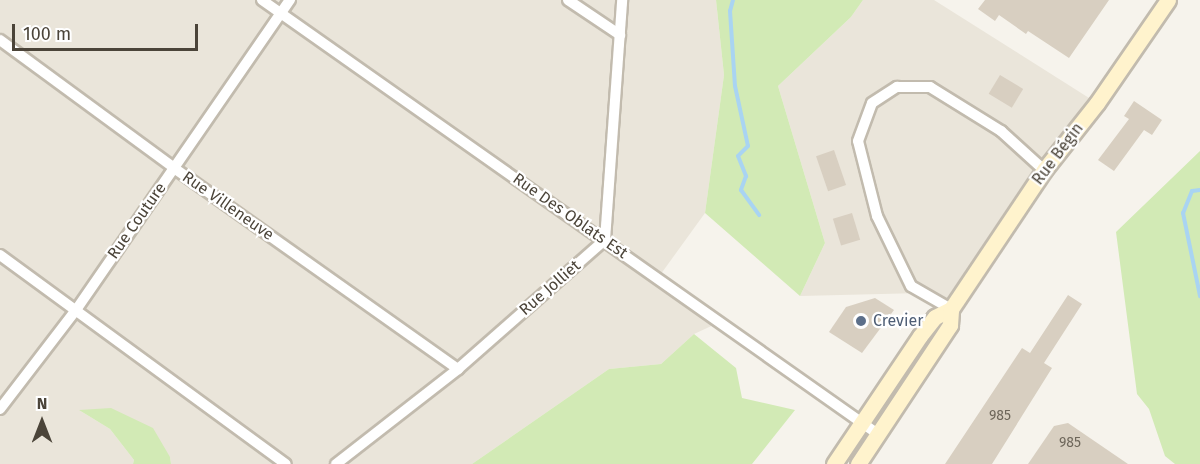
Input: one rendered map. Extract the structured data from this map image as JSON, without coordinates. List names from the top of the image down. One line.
{"streets":{"street":["Rue Bégin","Rue Villeneuve","Rue Des Oblats Est","Rue Couture","Rue Jolliet"]},"crossings":[["Rue Bégin","Rue Des Oblats Est"],["Rue Villeneuve","Rue Couture"],["Rue Villeneuve","Rue Jolliet"],["Rue Des Oblats Est","Rue Couture"],["Rue Des Oblats Est","Rue Jolliet"]],"places":["Crevier"],"house_numbers":["985","985"],"scale_bar":"100 m","north":"top"}
